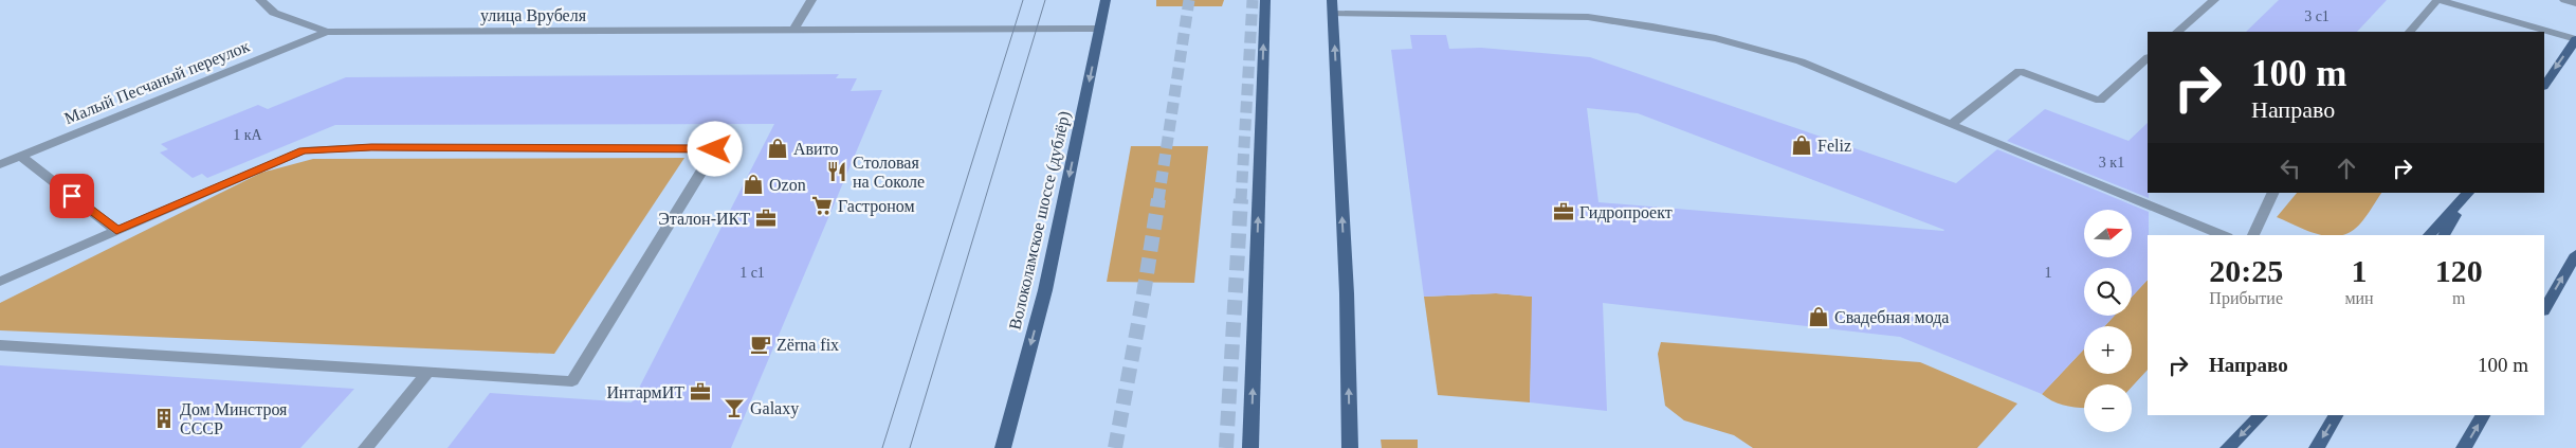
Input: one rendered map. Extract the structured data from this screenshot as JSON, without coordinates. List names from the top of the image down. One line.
{"streets":{"main road":["Волоколамское шоссе (дублёр)"],"street":["улица Врубеля","Малый Песчаный переулок"]},"crossings":[["улица Врубеля","Малый Песчаный переулок"],["улица Врубеля","Волоколамское шоссе (дублёр)"]],"one_way":["Волоколамское шоссе (дублёр)"],"places":{"shop":["Feliz","Авито","Ozon","Свадебная мода"],"restaurant":["Столовая на Соколе"],"supermarket":["Гастроном"],"office":["Гидропроект","Эталон-ИКТ","ИнтармИТ"],"cafe":["Zёrna fix"],"bar":["Galaxy"],"building":["Дом Минстроя СССР"]},"house_numbers":["3 с1","1 кА","3 к1","1 с1","1"],"north":"right","page":{"turn":["100 m","Направо"],"map_buttons":["+","−"],"eta":["20:25","Прибытие","1","мин","120","m"],"list":[{"name":"Направо","value":"100 m"}]}}
